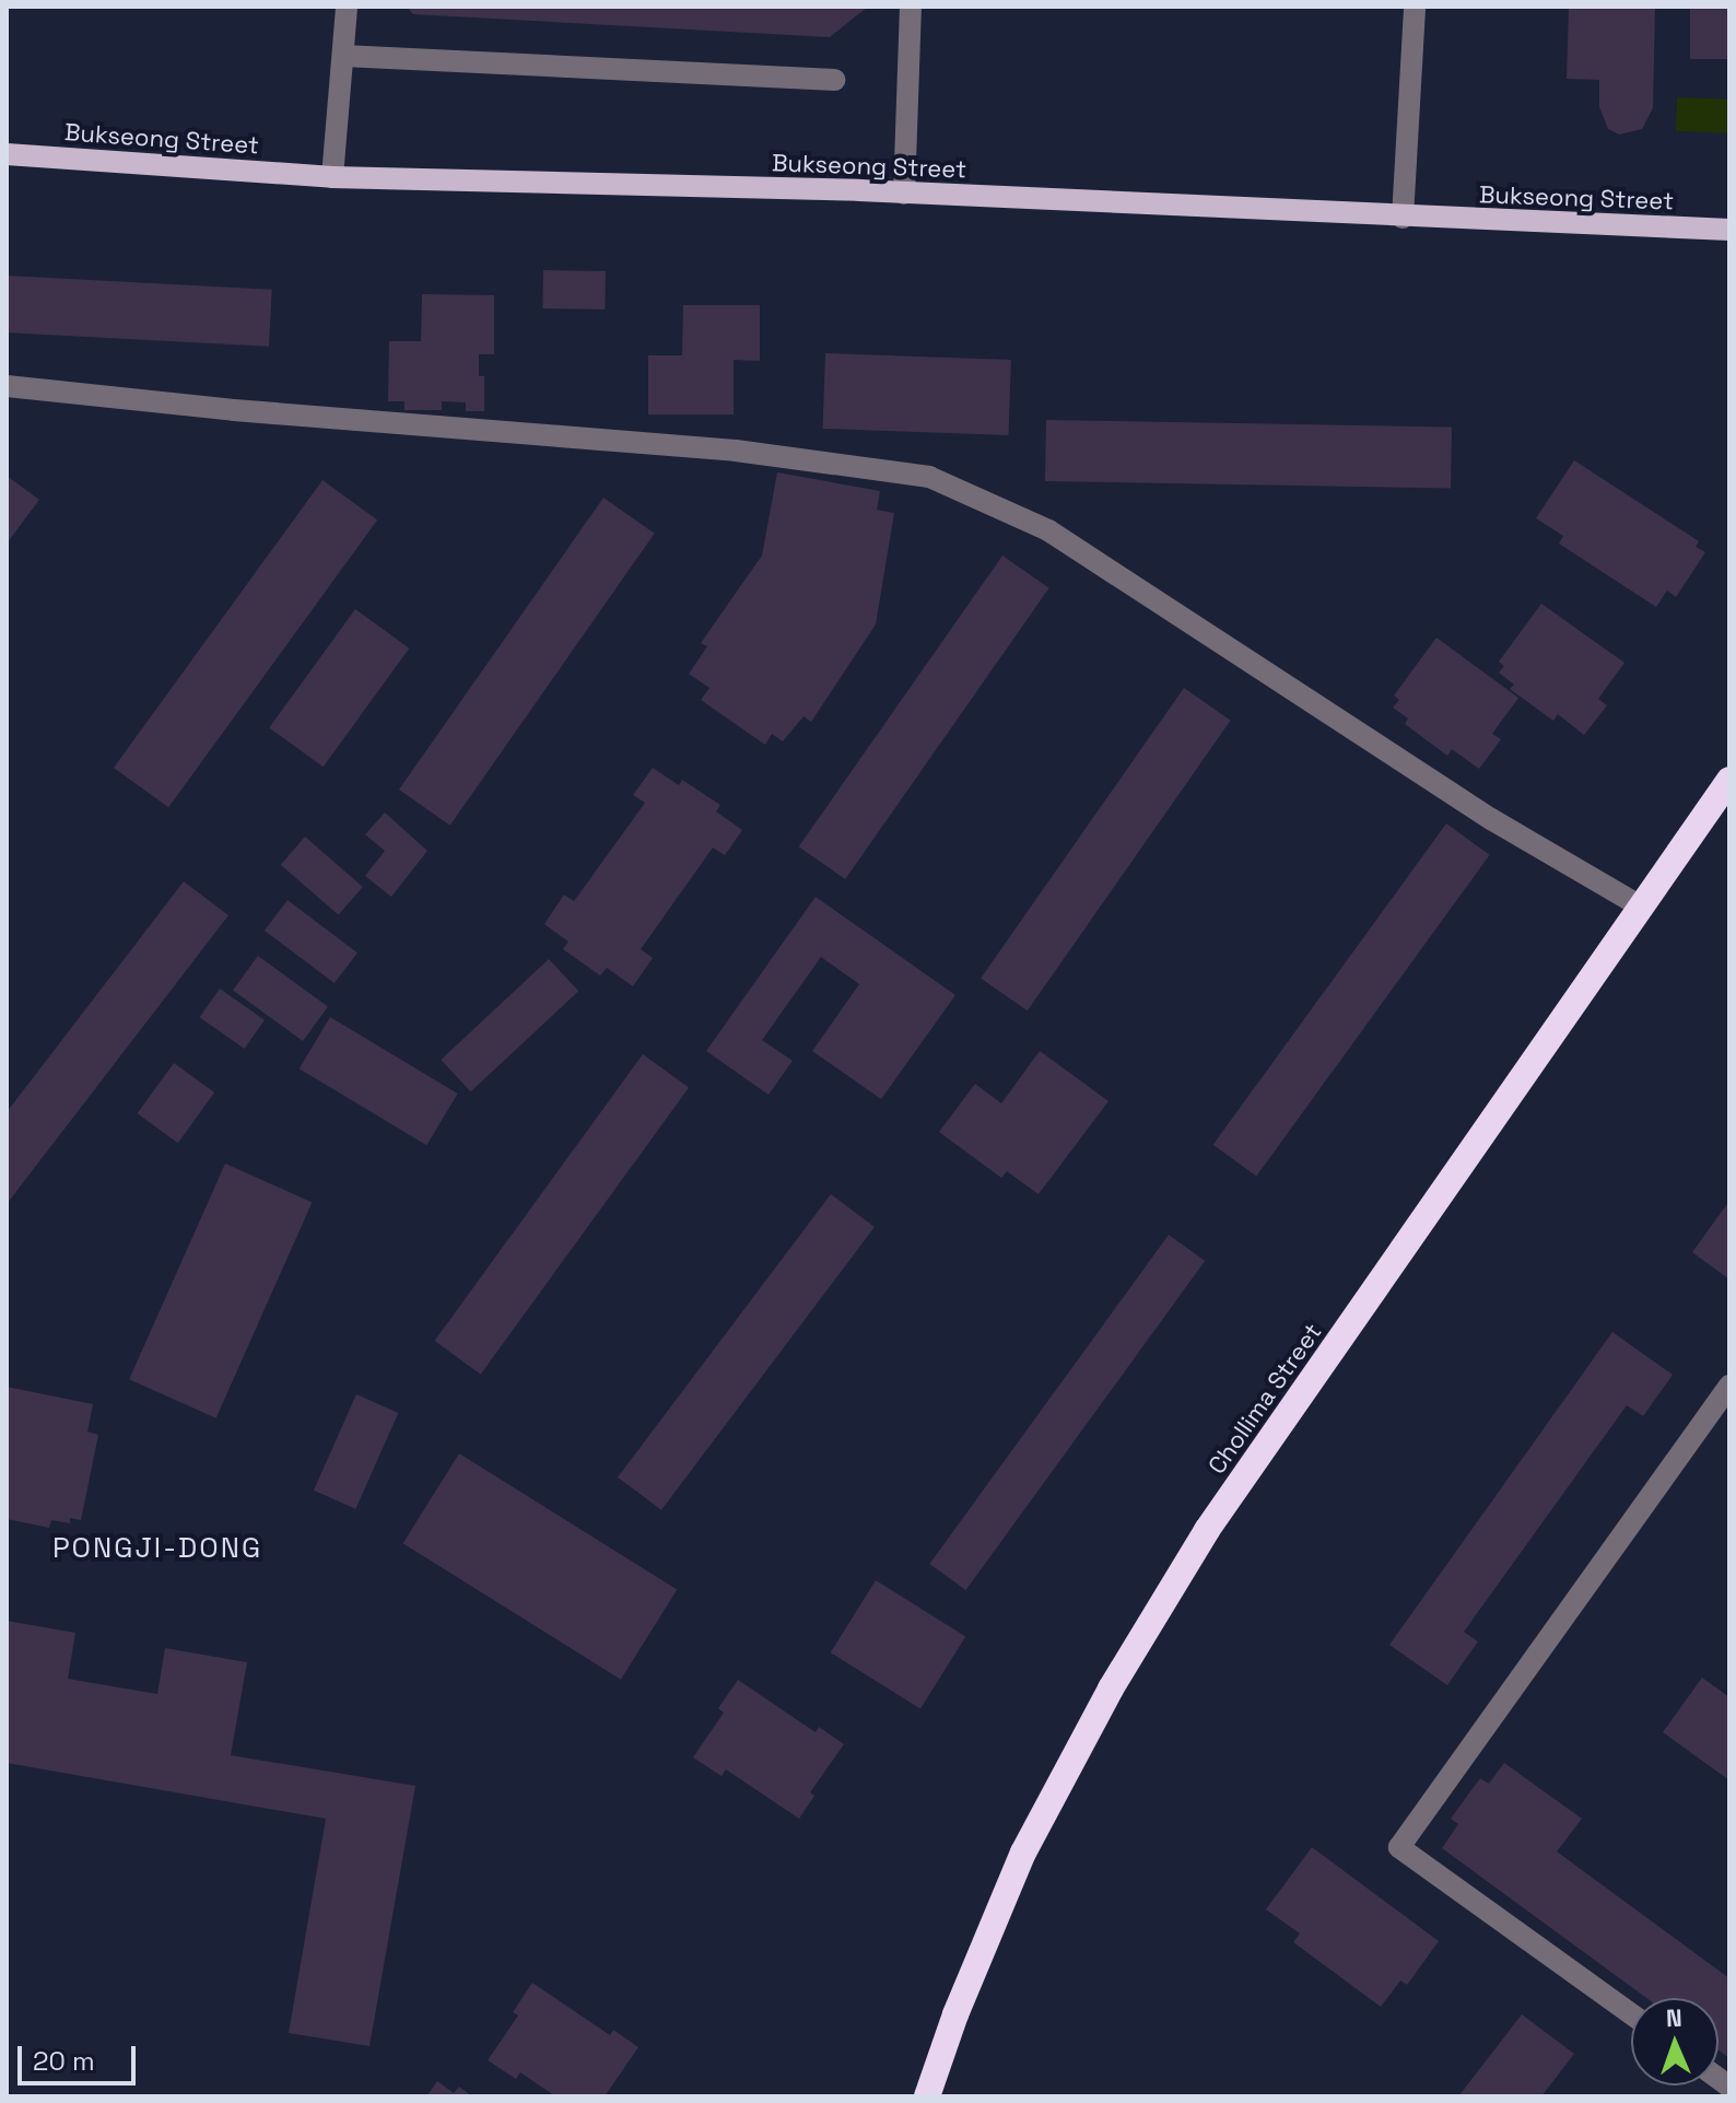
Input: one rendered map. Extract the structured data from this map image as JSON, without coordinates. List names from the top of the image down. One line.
{"streets":{"highway":["Chollima Street"],"main road":["Bukseong Street"]},"districts":["PONGJI-DONG"],"scale_bar":"20 m","north":"top"}
